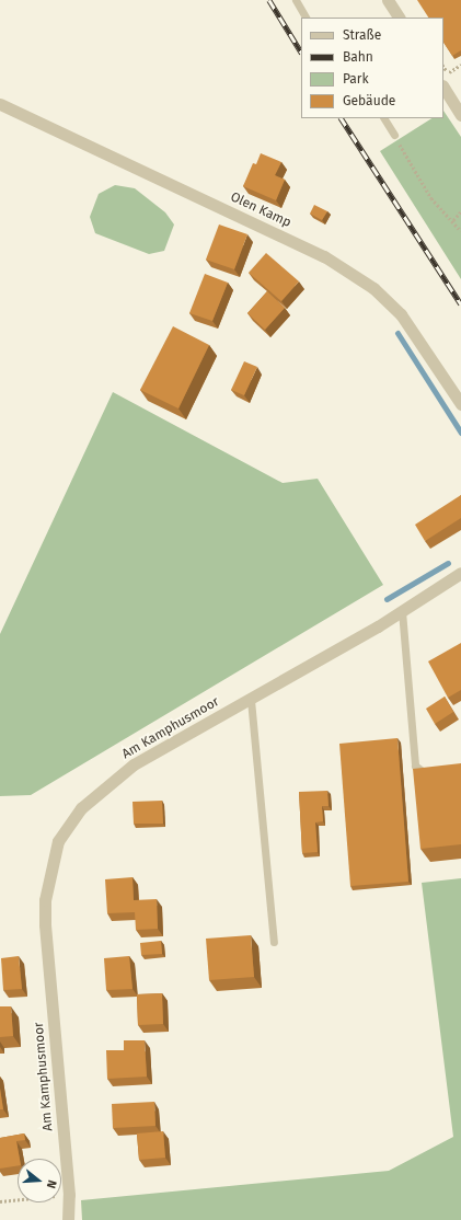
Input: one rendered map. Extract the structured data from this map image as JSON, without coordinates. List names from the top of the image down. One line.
{"streets":{"street":["Olen Kamp","Am Kamphusmoor"]},"legend":["Straße","Bahn","Park","Gebäude"],"north":"right"}
